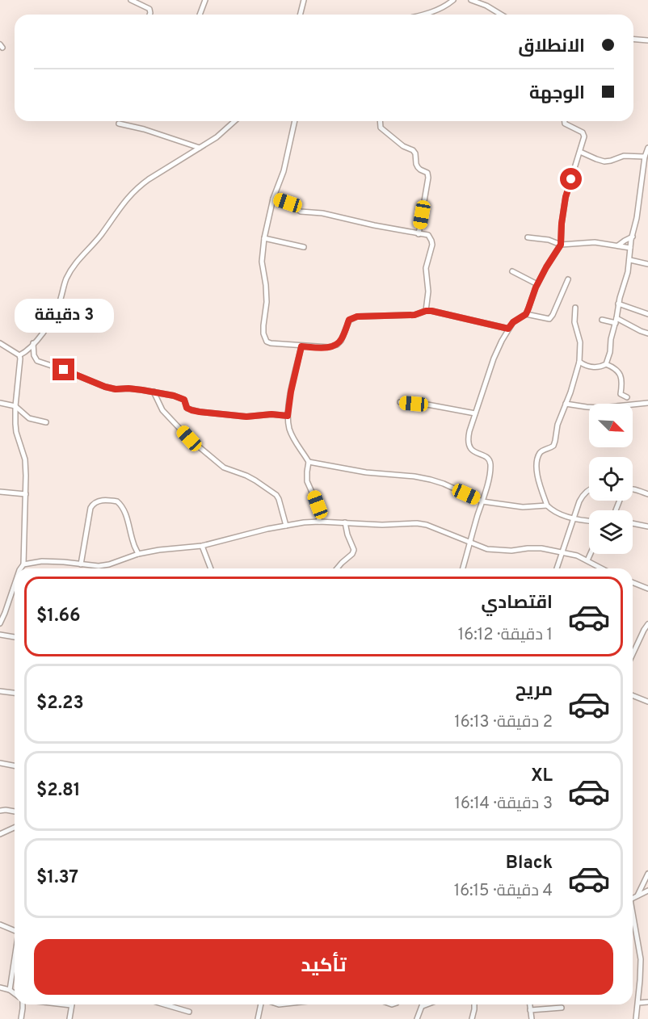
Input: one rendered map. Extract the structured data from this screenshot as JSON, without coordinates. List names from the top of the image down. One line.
{"north":"bottom right","page":{"banner":["الانطلاق","الوجهة"],"bubble":"3 دقيقة","list":[{"name":"اقتصادي","note":"1 دقيقة · 16:12","value":"$1.66"},{"name":"مريح","note":"2 دقيقة · 16:13","value":"$2.23"},{"name":"XL","note":"3 دقيقة · 16:14","value":"$2.81"},{"name":"Black","note":"4 دقيقة · 16:15","value":"$1.37"}],"buttons":"تأكيد"}}
